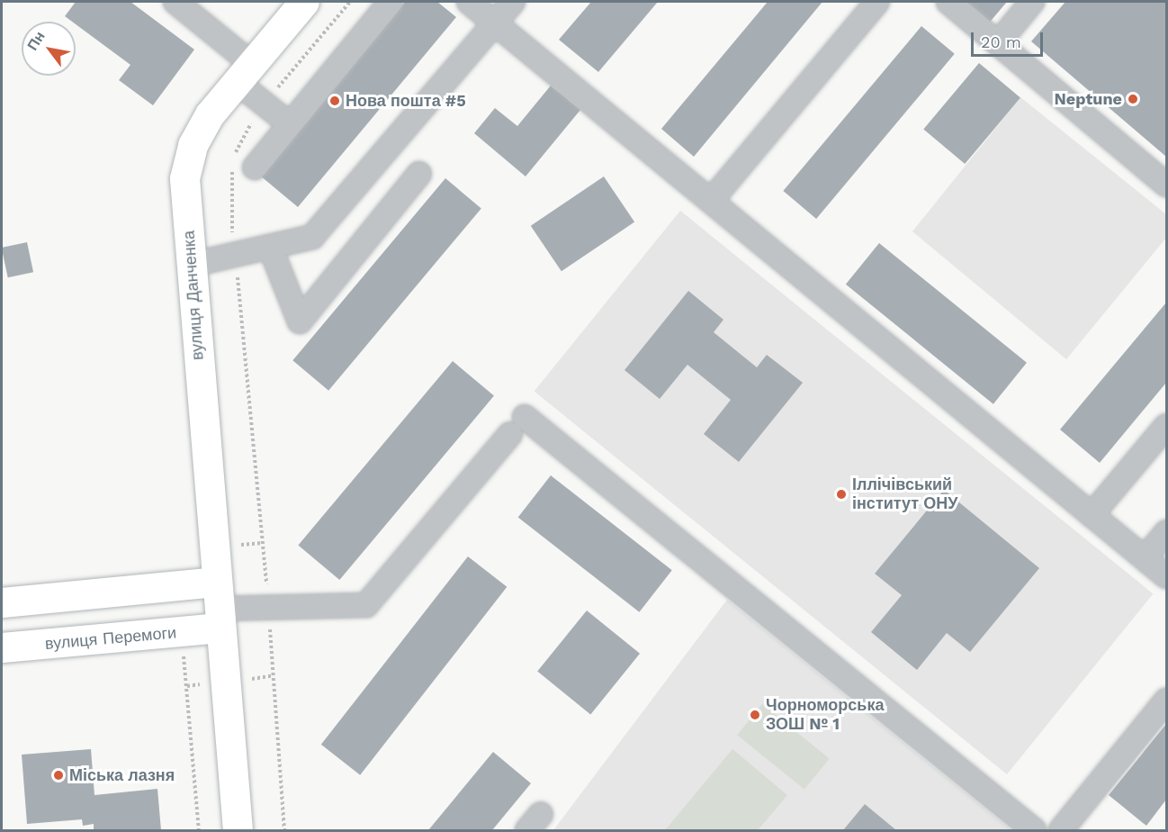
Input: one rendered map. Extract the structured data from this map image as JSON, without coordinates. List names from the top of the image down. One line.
{"streets":{"main road":["вулиця Данченка","вулиця Перемоги"]},"crossings":[["вулиця Данченка","вулиця Перемоги"]],"places":["Neptune","Нова пошта #5","Іллічівський інститут ОНУ","Чорноморська ЗОШ № 1","Міська лазня"],"scale_bar":"20 m","north":"top left"}
